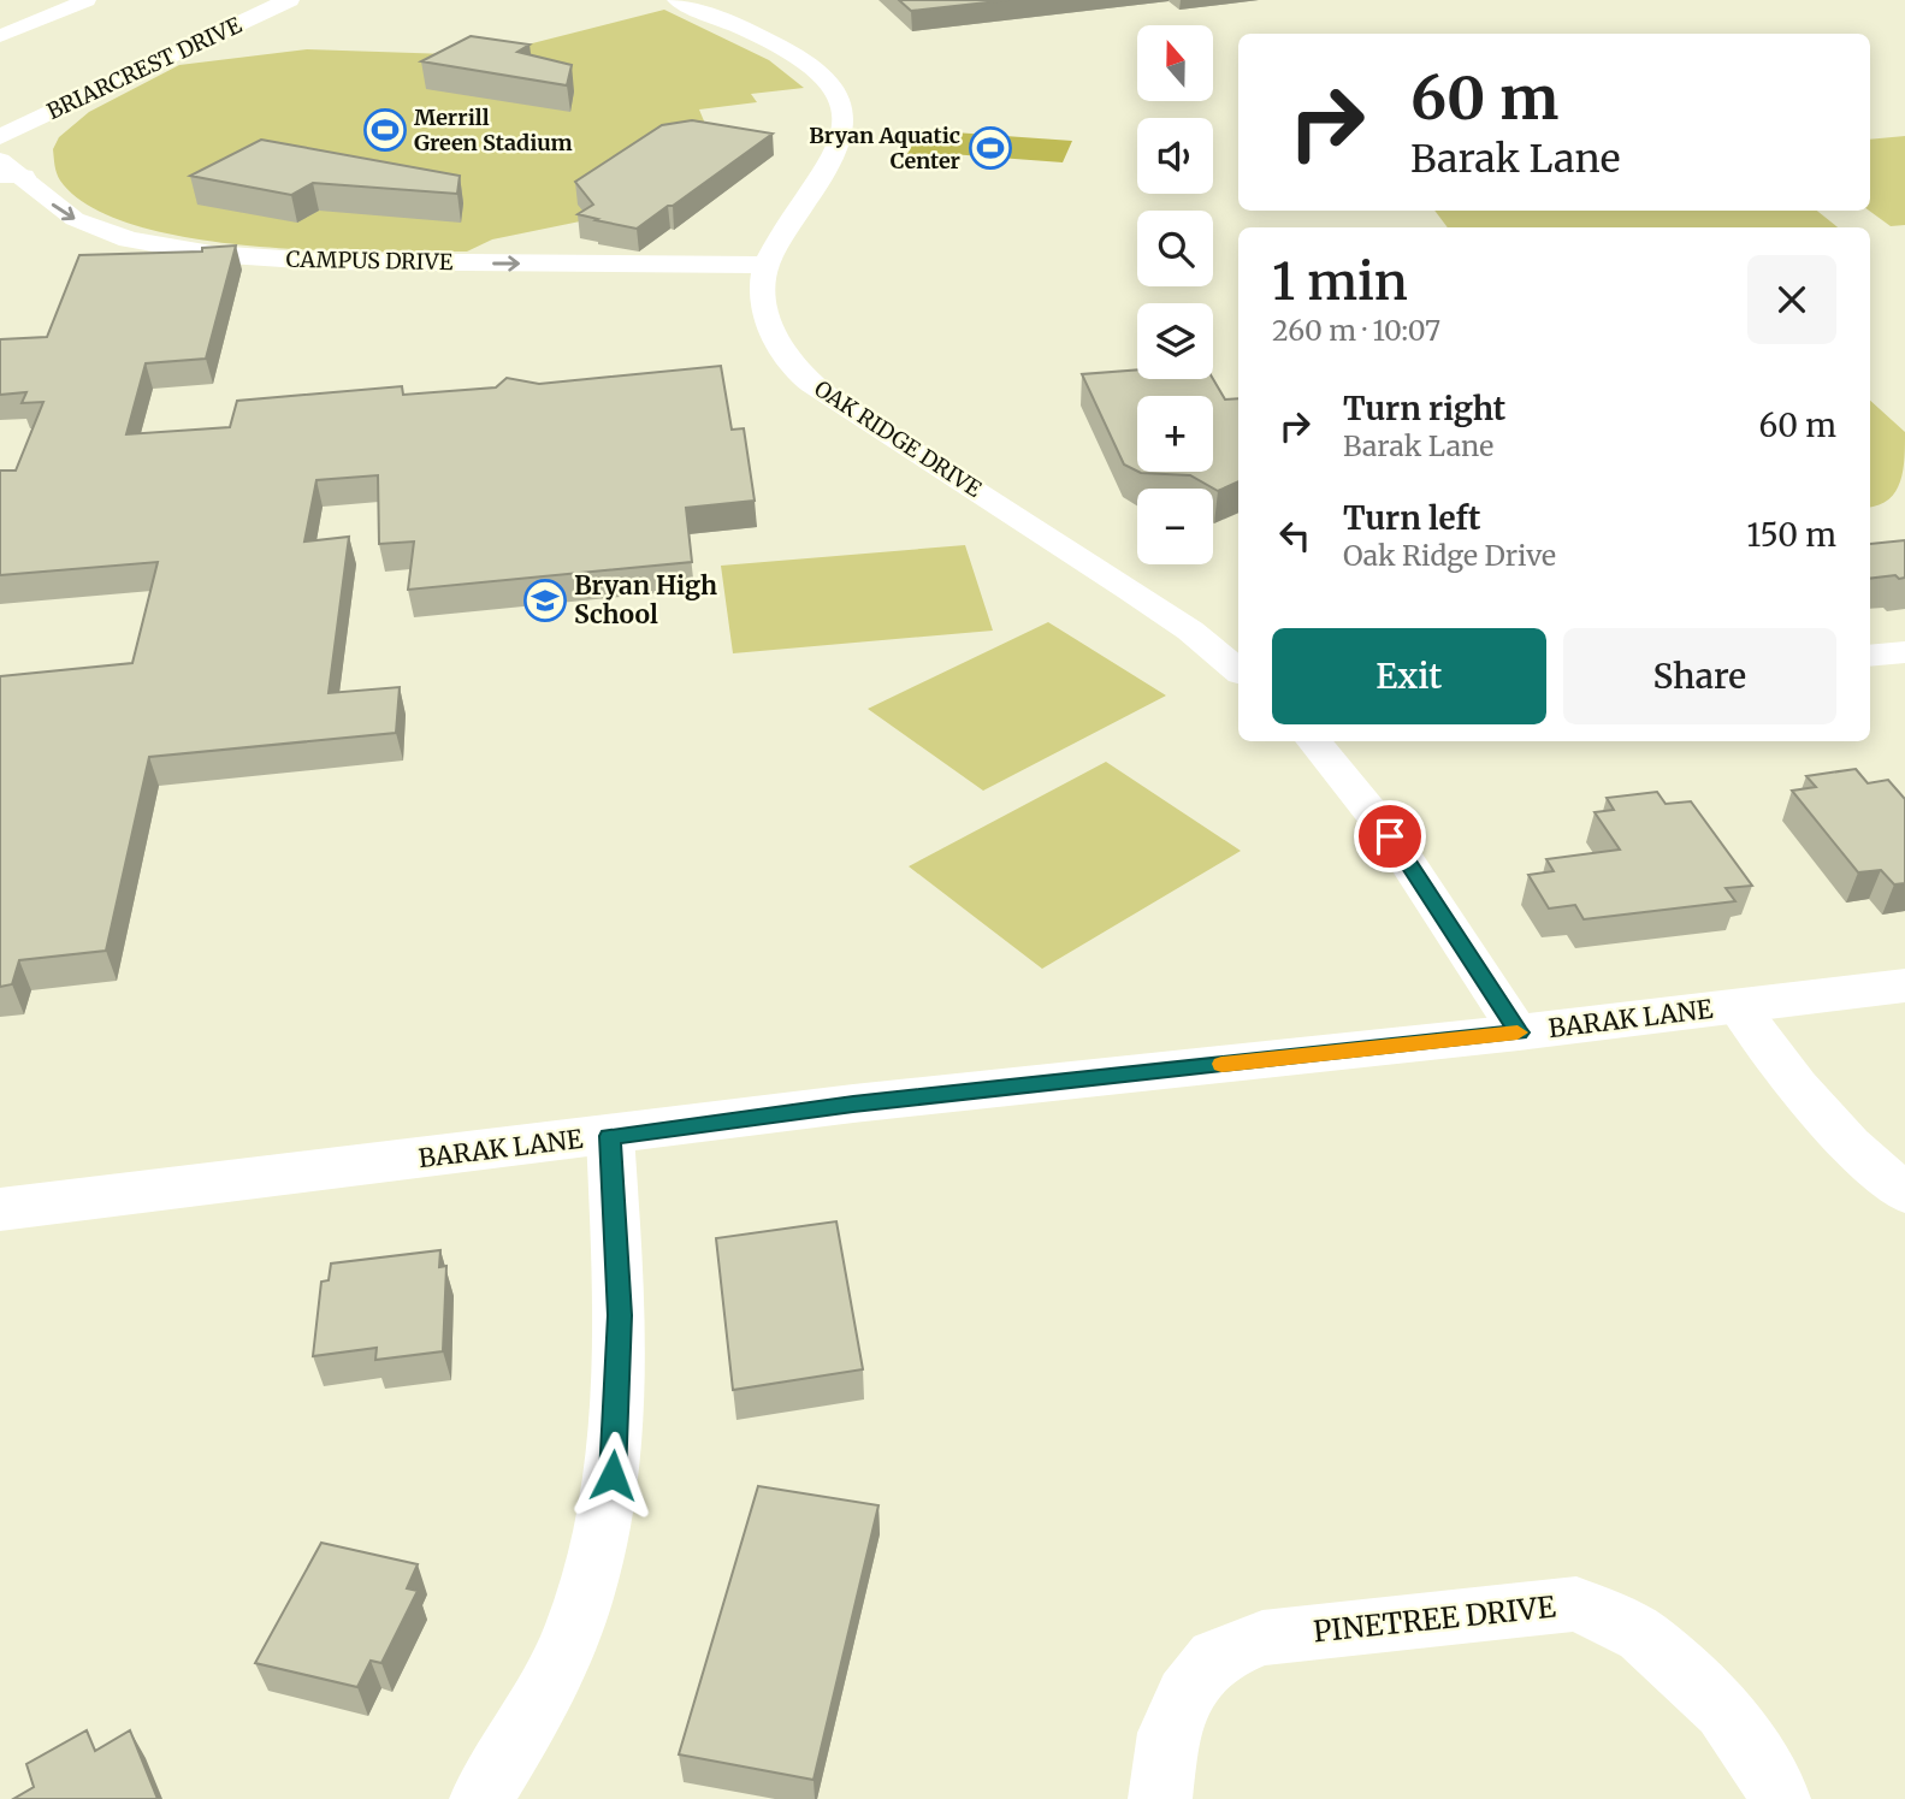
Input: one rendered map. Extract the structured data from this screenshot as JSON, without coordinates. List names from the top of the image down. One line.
{"streets":{"street":["BRIARCREST DRIVE","CAMPUS DRIVE","OAK RIDGE DRIVE","BARAK LANE","PINETREE DRIVE"]},"crossings":[["CAMPUS DRIVE","OAK RIDGE DRIVE"]],"one_way":["CAMPUS DRIVE"],"places":{"sports":["Merrill Green Stadium","Bryan Aquatic Center"],"school or university":["Bryan High School"]},"north":"top","page":{"map_buttons":["+","−"],"turn":["60 m","Barak Lane"],"heading":["1 min","260 m · 10:07"],"list":[{"name":"Turn right","note":"Barak Lane","value":"60 m"},{"name":"Turn left","note":"Oak Ridge Drive","value":"150 m"}],"buttons":["Exit","Share"]}}
